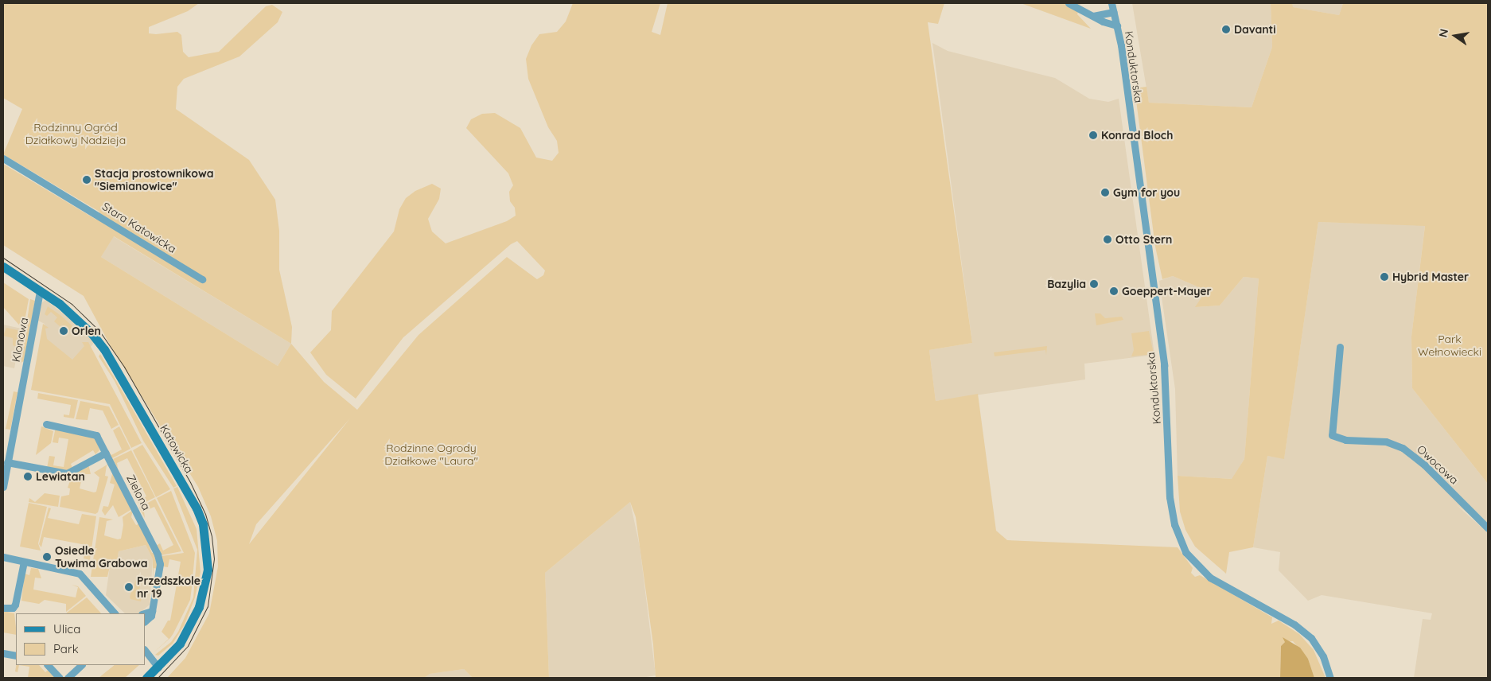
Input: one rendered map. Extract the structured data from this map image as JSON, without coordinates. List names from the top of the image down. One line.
{"streets":{"main road":["Katowicka"],"street":["Konduktorska","Stara Katowicka","Klonowa","Owocowa","Zielona"]},"crossings":[["Klonowa","Katowicka"]],"parks":["Rodzinny Ogród Działkowy Nadzieja","Park Wełnowiecki","Rodzinne Ogrody Działkowe \"Laura\""],"places":["Davanti","Konrad Bloch","Stacja prostownikowa \"Siemianowice\"","Gym for you","Otto Stern","Hybrid Master","Bazylia","Goeppert-Mayer","Orlen","Lewiatan","Osiedle Tuwima Grabowa","Przedszkole nr 19"],"legend":["Ulica","Park"],"north":"left"}
